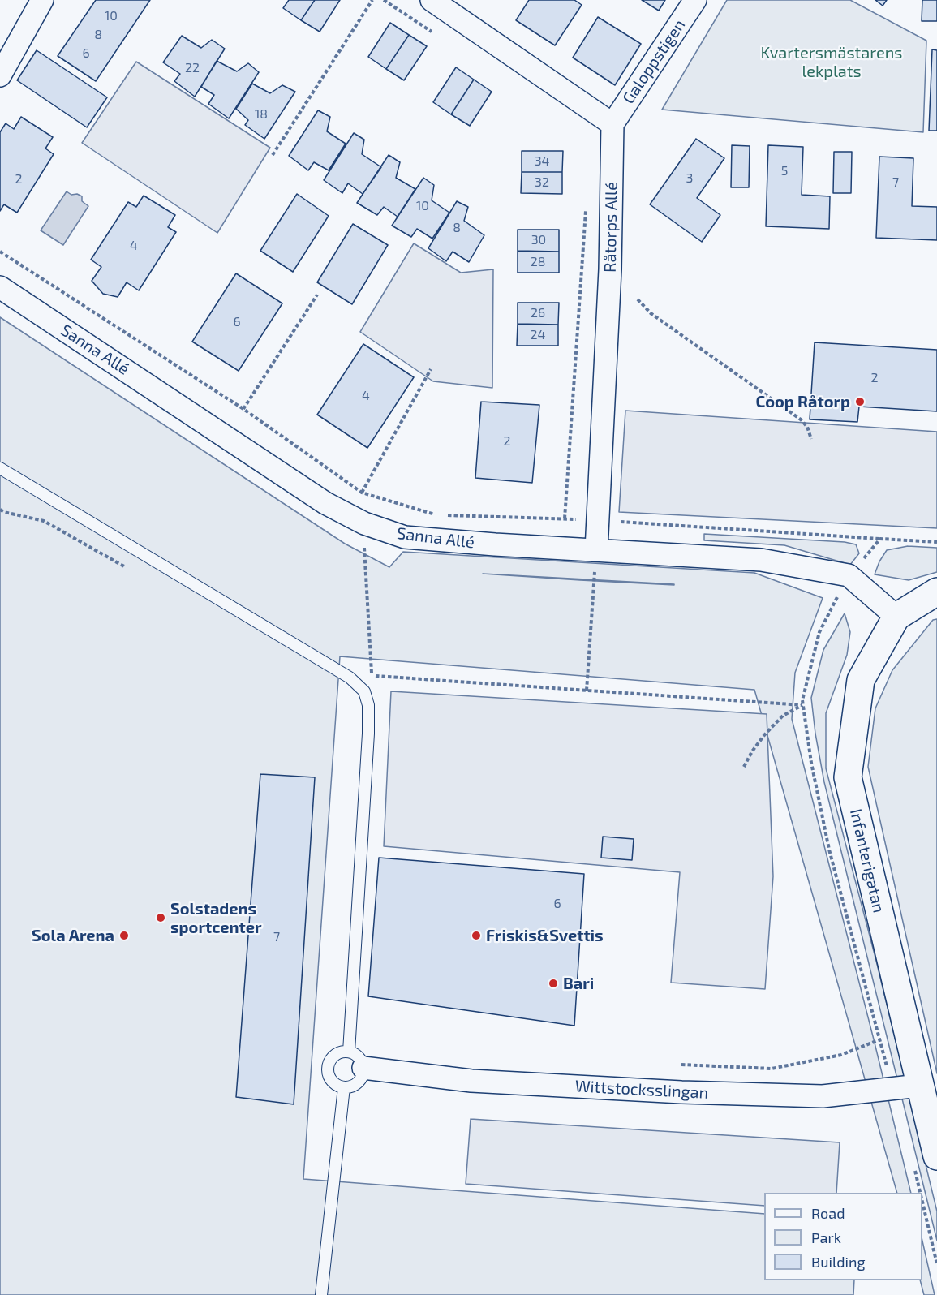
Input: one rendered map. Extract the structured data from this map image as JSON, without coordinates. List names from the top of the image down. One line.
{"streets":{"street":["Galoppstigen","Råtorps Allé","Sanna Allé","Infanterigatan","Wittstocksslingan"]},"crossings":[["Galoppstigen","Råtorps Allé"],["Råtorps Allé","Sanna Allé"],["Sanna Allé","Infanterigatan"],["Infanterigatan","Wittstocksslingan"]],"parks":["Kvartersmästarens lekplats"],"places":["Coop Råtorp","Solstadens sportcenter","Sola Arena","Friskis&Svettis","Bari"],"house_numbers":["10","8","6","22","18","34","5","3","2","32","7","10","8","30","4","28","26","6","24","2","4","2","6","7"],"legend":["Road","Park","Building"]}
